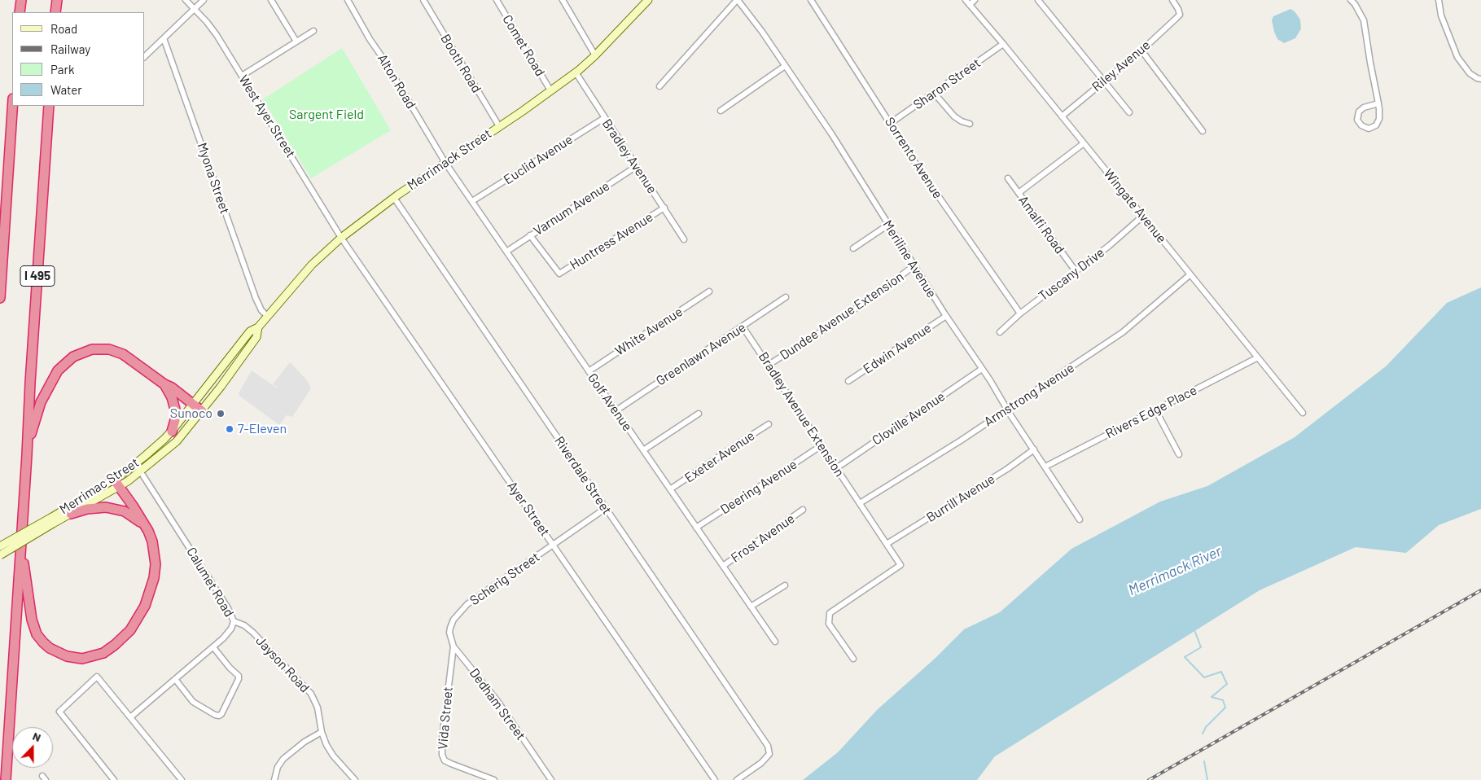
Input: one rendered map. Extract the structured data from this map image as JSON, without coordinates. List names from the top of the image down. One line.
{"streets":{"highway":["I 495"],"main road":["Merrimack Street","Merrimac Street"],"street":["Comet Road","Booth Road","Riley Avenue","Alton Road","Sharon Street","West Ayer Street","Bradley Avenue","Sorrento Avenue","Euclid Avenue","Myona Street","Wingate Avenue","Varnum Avenue","Amalfi Road","Huntress Avenue","Meriline Avenue","Tuscany Drive","Dundee Avenue Extension","White Avenue","Edwin Avenue","Greenlawn Avenue","Armstrong Avenue","Golf Avenue","Rivers Edge Place","Bradley Avenue Extension","Cloville Avenue","Exeter Avenue","Riverdale Street","Deering Avenue","Burrill Avenue","Ayer Street","Frost Avenue","Scherig Street","Calumet Road","Jayson Road","Dedham Street","Vida Street"]},"crossings":[["Comet Road","Merrimack Street"],["Booth Road","Merrimack Street"],["Riley Avenue","Wingate Avenue"],["Alton Road","Merrimack Street"],["Alton Road","Golf Avenue"],["Sharon Street","Sorrento Avenue"],["Sharon Street","Wingate Avenue"],["West Ayer Street","Merrimack Street"],["West Ayer Street","Ayer Street"],["Bradley Avenue","Merrimack Street"],["Bradley Avenue","Euclid Avenue"],["Bradley Avenue","Varnum Avenue"],["Bradley Avenue","Huntress Avenue"],["Sorrento Avenue","Tuscany Drive"],["Merrimack Street","Myona Street"],["Merrimack Street","Golf Avenue"],["Merrimack Street","Riverdale Street"],["Merrimack Street","Merrimac Street"],["Merrimack Street","Ayer Street"],["Euclid Avenue","Golf Avenue"],["Wingate Avenue","Tuscany Drive"],["Wingate Avenue","Armstrong Avenue"],["Wingate Avenue","Rivers Edge Place"],["Varnum Avenue","Huntress Avenue"],["Varnum Avenue","Golf Avenue"],["Amalfi Road","Tuscany Drive"],["Meriline Avenue","Dundee Avenue Extension"],["Meriline Avenue","Edwin Avenue"],["Meriline Avenue","Armstrong Avenue"],["Meriline Avenue","Rivers Edge Place"],["Meriline Avenue","Cloville Avenue"],["Meriline Avenue","Burrill Avenue"],["Dundee Avenue Extension","Bradley Avenue Extension"],["White Avenue","Golf Avenue"],["Greenlawn Avenue","Golf Avenue"],["Greenlawn Avenue","Bradley Avenue Extension"],["Armstrong Avenue","Bradley Avenue Extension"],["Golf Avenue","Exeter Avenue"],["Golf Avenue","Deering Avenue"],["Golf Avenue","Frost Avenue"],["Bradley Avenue Extension","Cloville Avenue"],["Bradley Avenue Extension","Deering Avenue"],["Riverdale Street","Scherig Street"],["Merrimac Street","Calumet Road"],["Ayer Street","Scherig Street"],["Scherig Street","Dedham Street"],["Calumet Road","Jayson Road"],["Dedham Street","Vida Street"]],"water":["Merrimack River"],"parks":["Sargent Field"],"places":["Sunoco","7-Eleven"],"legend":["Road","Railway","Park","Water"],"north":"top"}
